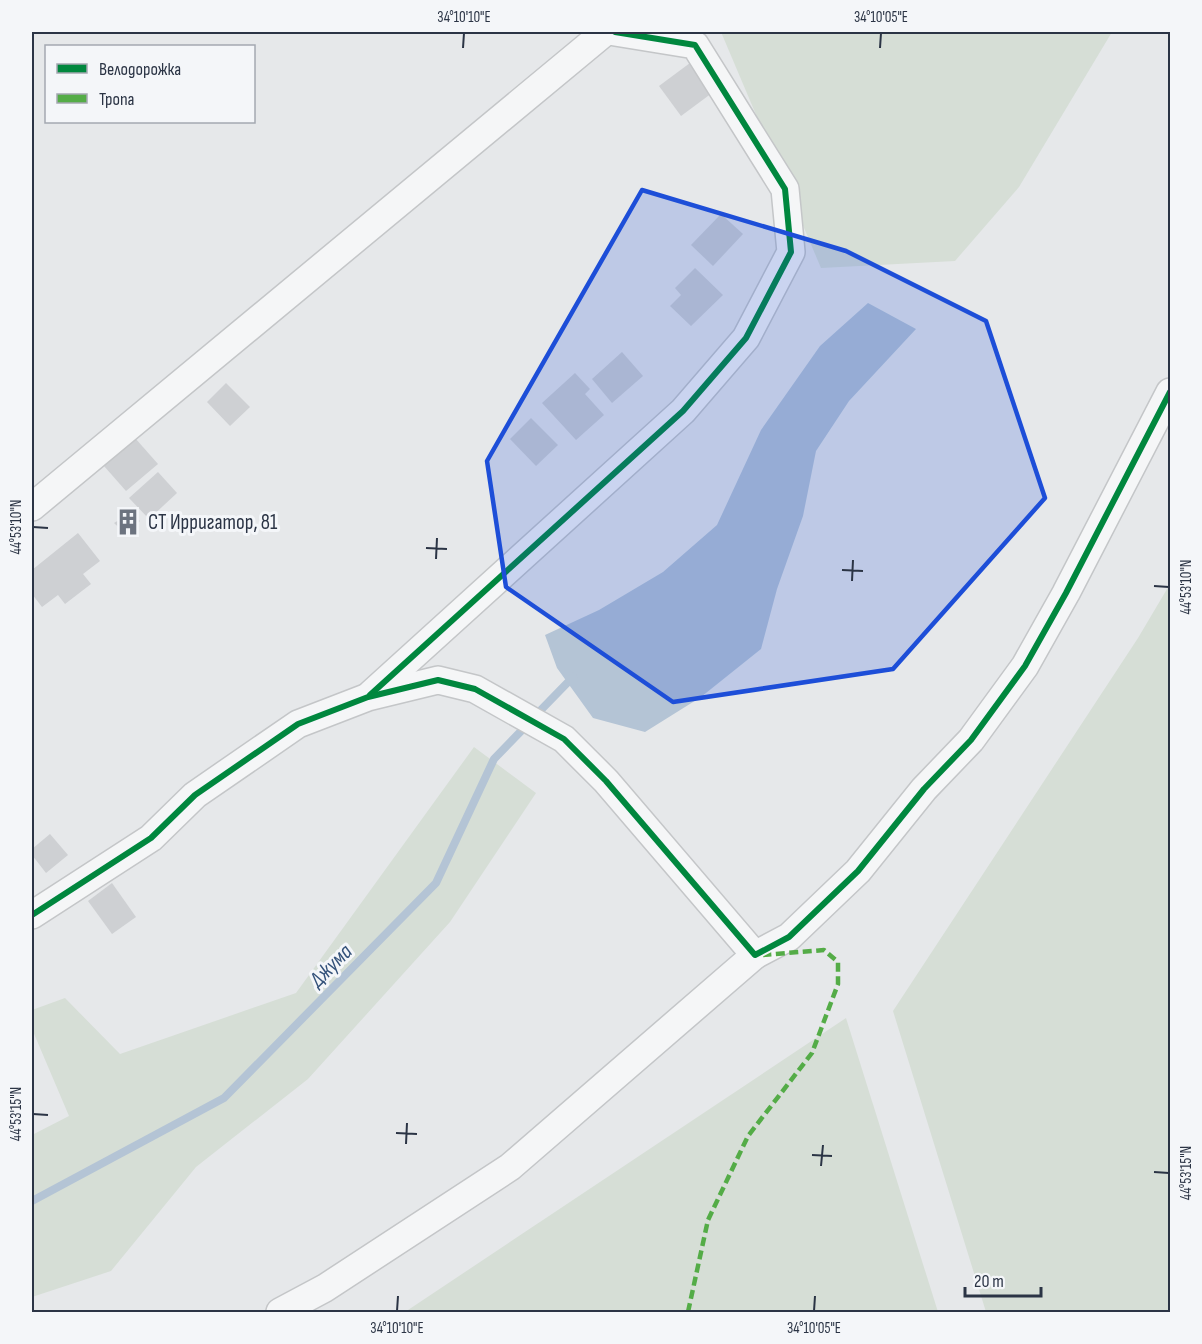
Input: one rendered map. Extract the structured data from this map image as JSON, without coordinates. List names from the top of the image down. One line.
{"water":["Джума"],"places":{"building":["СТ Ирригатор, 81"]},"legend":["Велодорожка","Тропа"],"scale_bar":"20 m","coordinates":["34°10'10\"E","34°10'05\"E","44°53'10\"N","44°53'15\"N"]}
